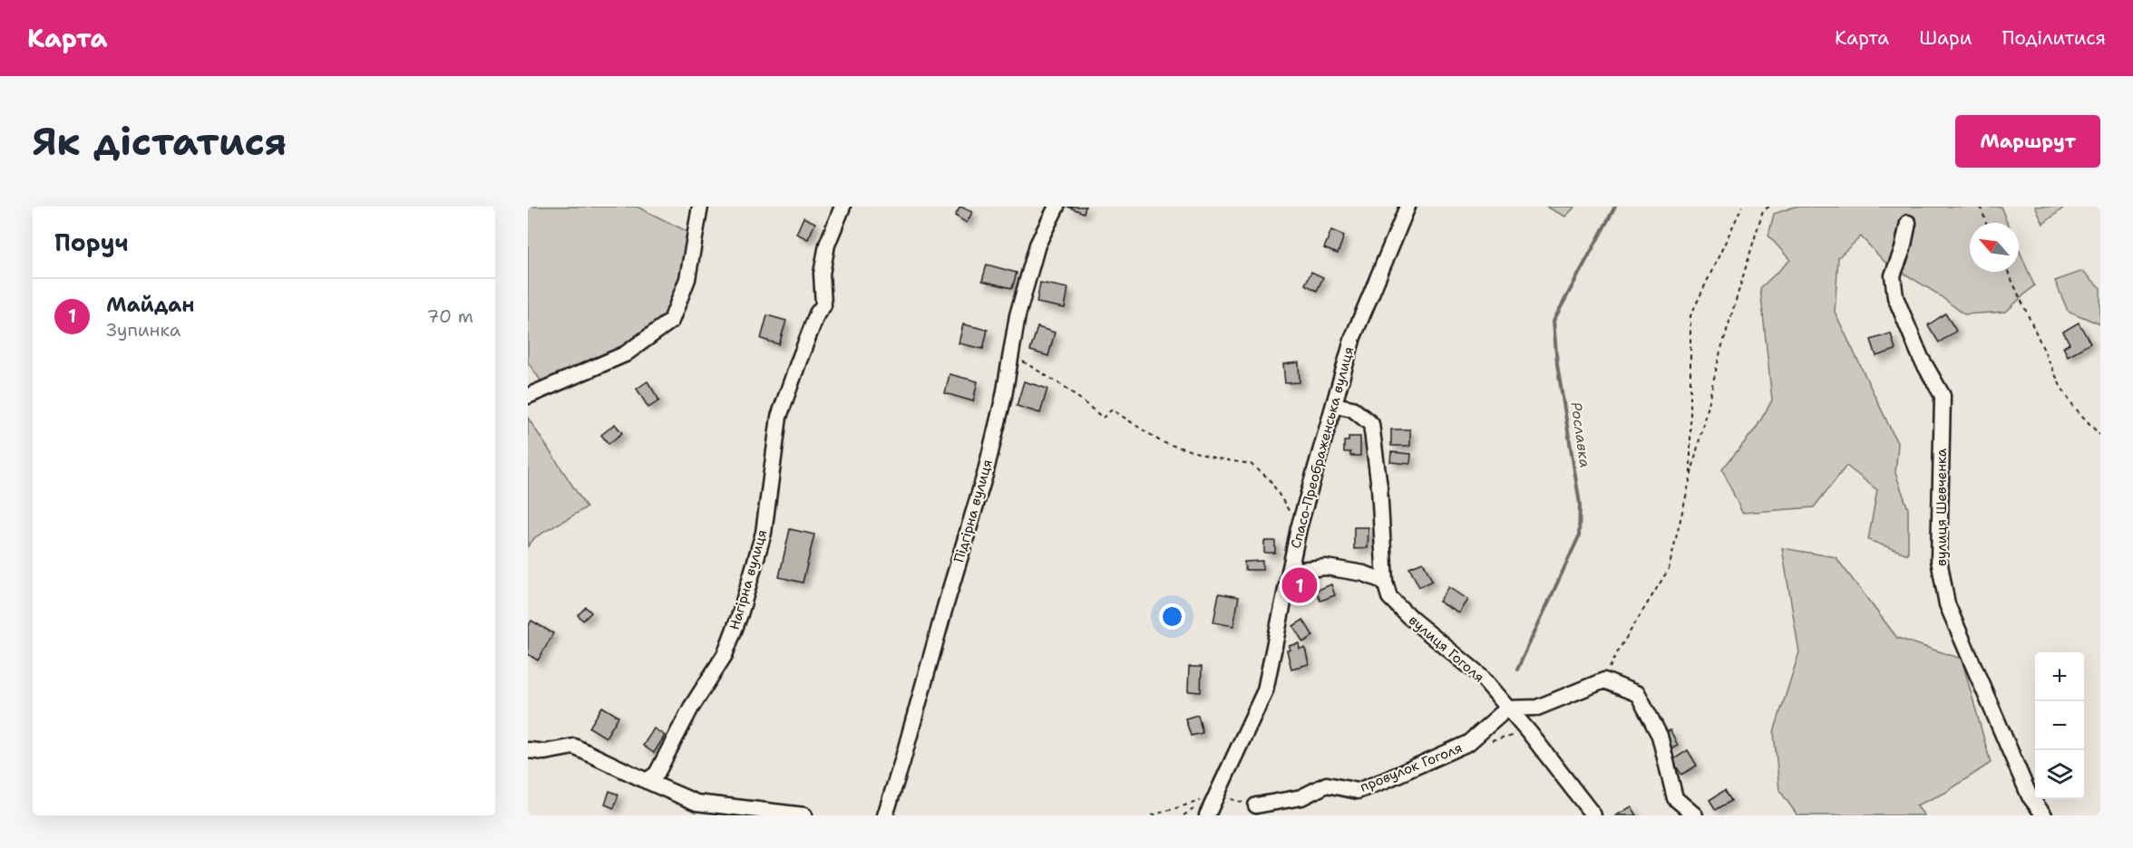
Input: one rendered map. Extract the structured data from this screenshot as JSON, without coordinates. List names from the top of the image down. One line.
{"streets":{"street":["Спасо-Преображенська вулиця","вулиця Шевченка","Підгірна вулиця","Нагірна вулиця","вулиця Гоголя","провулок Гоголя"]},"crossings":[["вулиця Гоголя","провулок Гоголя"]],"water":["Рославка"],"north":"top left","page":{"header":"Карта","nav":["Карта","Шари","Поділитися"],"buttons":"Маршрут","title":"Як дістатися","heading":"Поруч","list":[{"mark":"1","name":"Майдан","note":"Зупинка","value":"70 m"}],"pins":"1","map_buttons":["+","−"]}}
